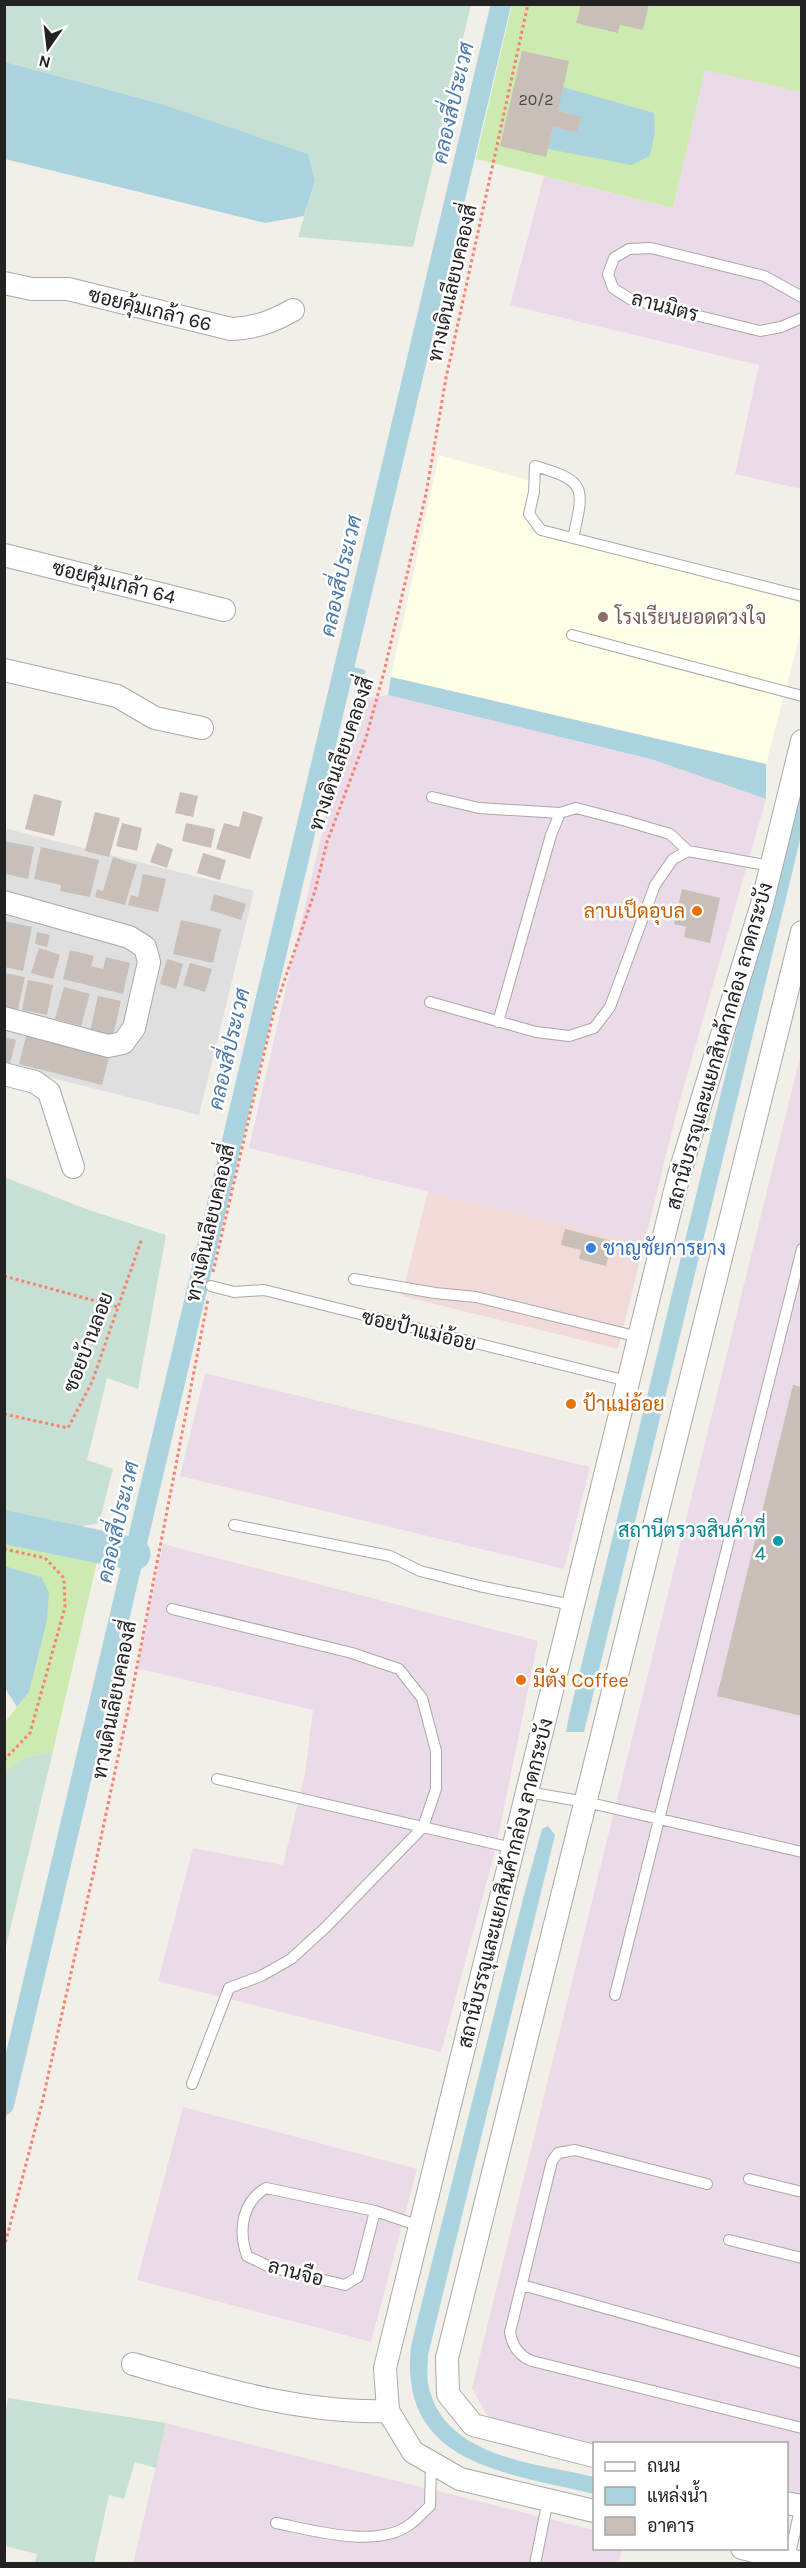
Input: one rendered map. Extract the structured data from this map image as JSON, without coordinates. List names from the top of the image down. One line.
{"streets":{"street":["ซอยคุ้มเกล้า 66","ซอยคุ้มเกล้า 64","สถานีบรรจุและแยกสินค้ากล่อง ลาดกระบัง"],"lane":["ลานมิตร","ซอยป้าแม่อ้อย","ลานจือ"],"path":["ทางเดินเลียบคลองสี่","ซอยบ้านลอย"]},"crossings":[["ทางเดินเลียบคลองสี่","ซอยป้าแม่อ้อย"],["สถานีบรรจุและแยกสินค้ากล่อง ลาดกระบัง","ซอยป้าแม่อ้อย"],["สถานีบรรจุและแยกสินค้ากล่อง ลาดกระบัง","ลานจือ"]],"water":["คลองสี่ประเวศ"],"places":["โรงเรียนยอดดวงใจ","ลาบเป็ดอุบล","ชาญชัยการยาง","ป้าแม่อ้อย","สถานีตรวจสินค้าที่ 4","มีตัง Coffee"],"house_numbers":["20/2"],"legend":["ถนน","แหล่งน้ำ","อาคาร"],"north":"bottom"}
